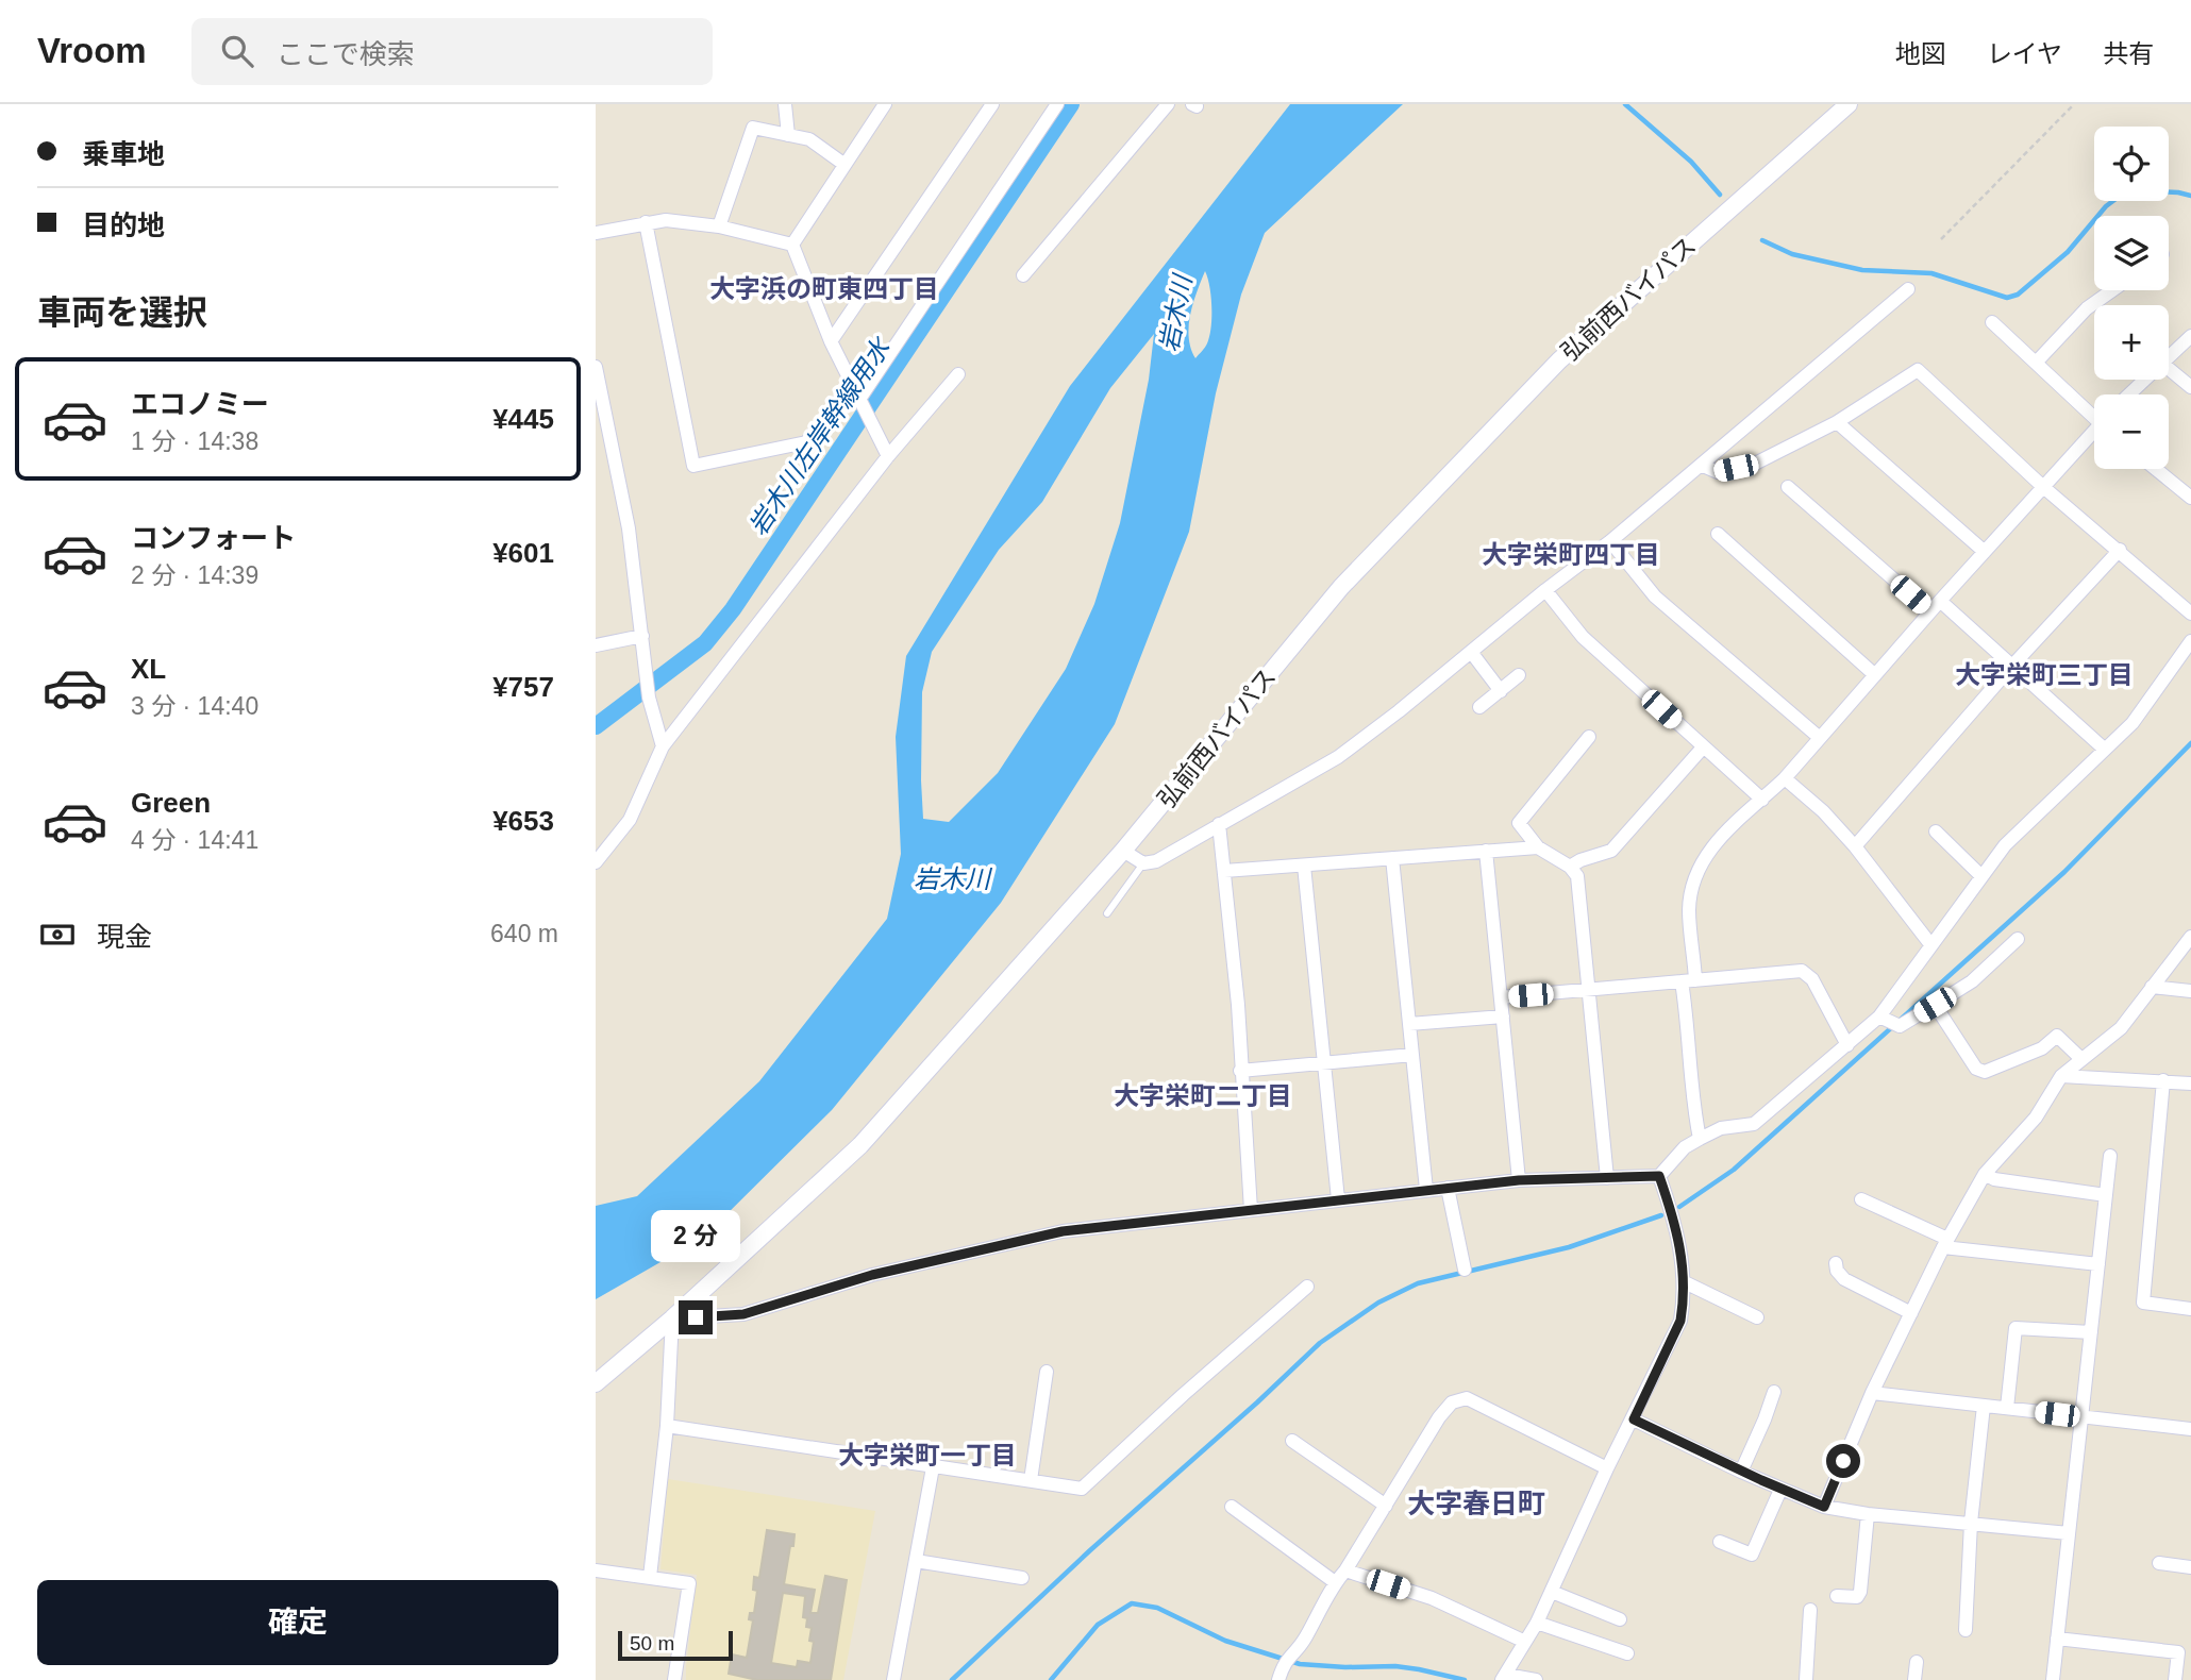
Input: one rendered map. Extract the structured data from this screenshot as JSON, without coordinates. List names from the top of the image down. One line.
{"streets":{"street":["弘前西バイパス"]},"districts":["大字浜の町東四丁目","大字栄町四丁目","大字栄町三丁目","大字栄町二丁目","大字栄町一丁目","大字春日町"],"water":["岩木川","岩木川左岸幹線用水"],"scale_bar":"50 m","page":{"header":"Vroom","search":"ここで検索","nav":["地図","レイヤ","共有"],"banner":["乗車地","目的地"],"map_buttons":["+","−"],"heading":"車両を選択","list":[{"name":"エコノミー","note":"1 分 · 14:38","value":"¥445"},{"name":"コンフォート","note":"2 分 · 14:39","value":"¥601"},{"name":"XL","note":"3 分 · 14:40","value":"¥757"},{"name":"Green","note":"4 分 · 14:41","value":"¥653"}],"pay":["現金","640 m"],"bubble":"2 分","buttons":"確定","scale":"50 m"}}
